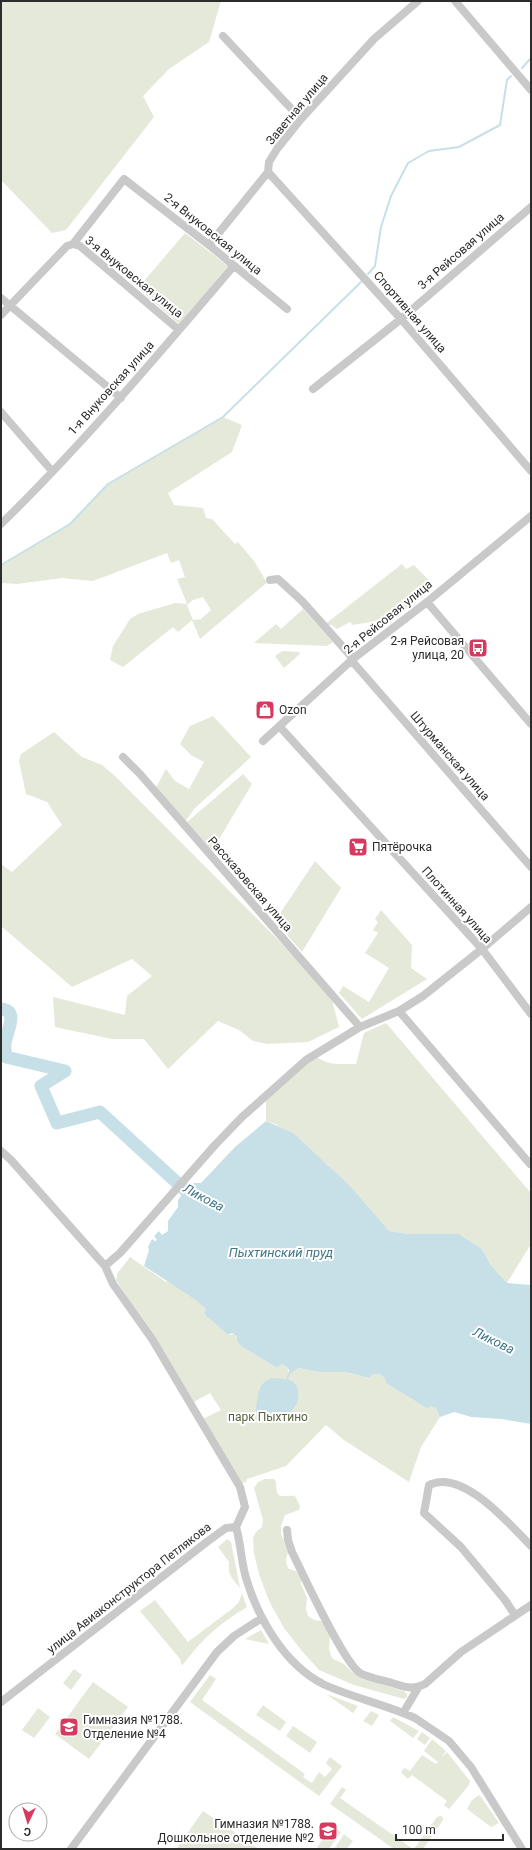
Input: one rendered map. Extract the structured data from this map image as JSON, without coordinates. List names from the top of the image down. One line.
{"streets":{"street":["Заветная улица","2-я Внуковская улица","3-я Рейсовая улица","3-я Внуковская улица","Спортивная улица","1-я Внуковская улица","2-я Рейсовая улица","Штурманская улица","Рассказовская улица","Плотинная улица","улица Авиаконструктора Петлякова"]},"crossings":[["Заветная улица","2-я Внуковская улица"],["Заветная улица","Спортивная улица"],["2-я Внуковская улица","3-я Внуковская улица"],["2-я Внуковская улица","1-я Внуковская улица"],["3-я Рейсовая улица","Спортивная улица"],["3-я Внуковская улица","1-я Внуковская улица"],["2-я Рейсовая улица","Штурманская улица"],["2-я Рейсовая улица","Плотинная улица"]],"water":["Ликова","Пыхтинский пруд"],"parks":["парк Пыхтино"],"places":{"bus stop":["2-я Рейсовая улица, 20"],"shop":["Ozon"],"supermarket":["Пятёрочка"],"school or university":["Гимназия №1788. Отделение №4","Гимназия №1788. Дошкольное отделение №2"]},"scale_bar":"100 m","north":"bottom"}
